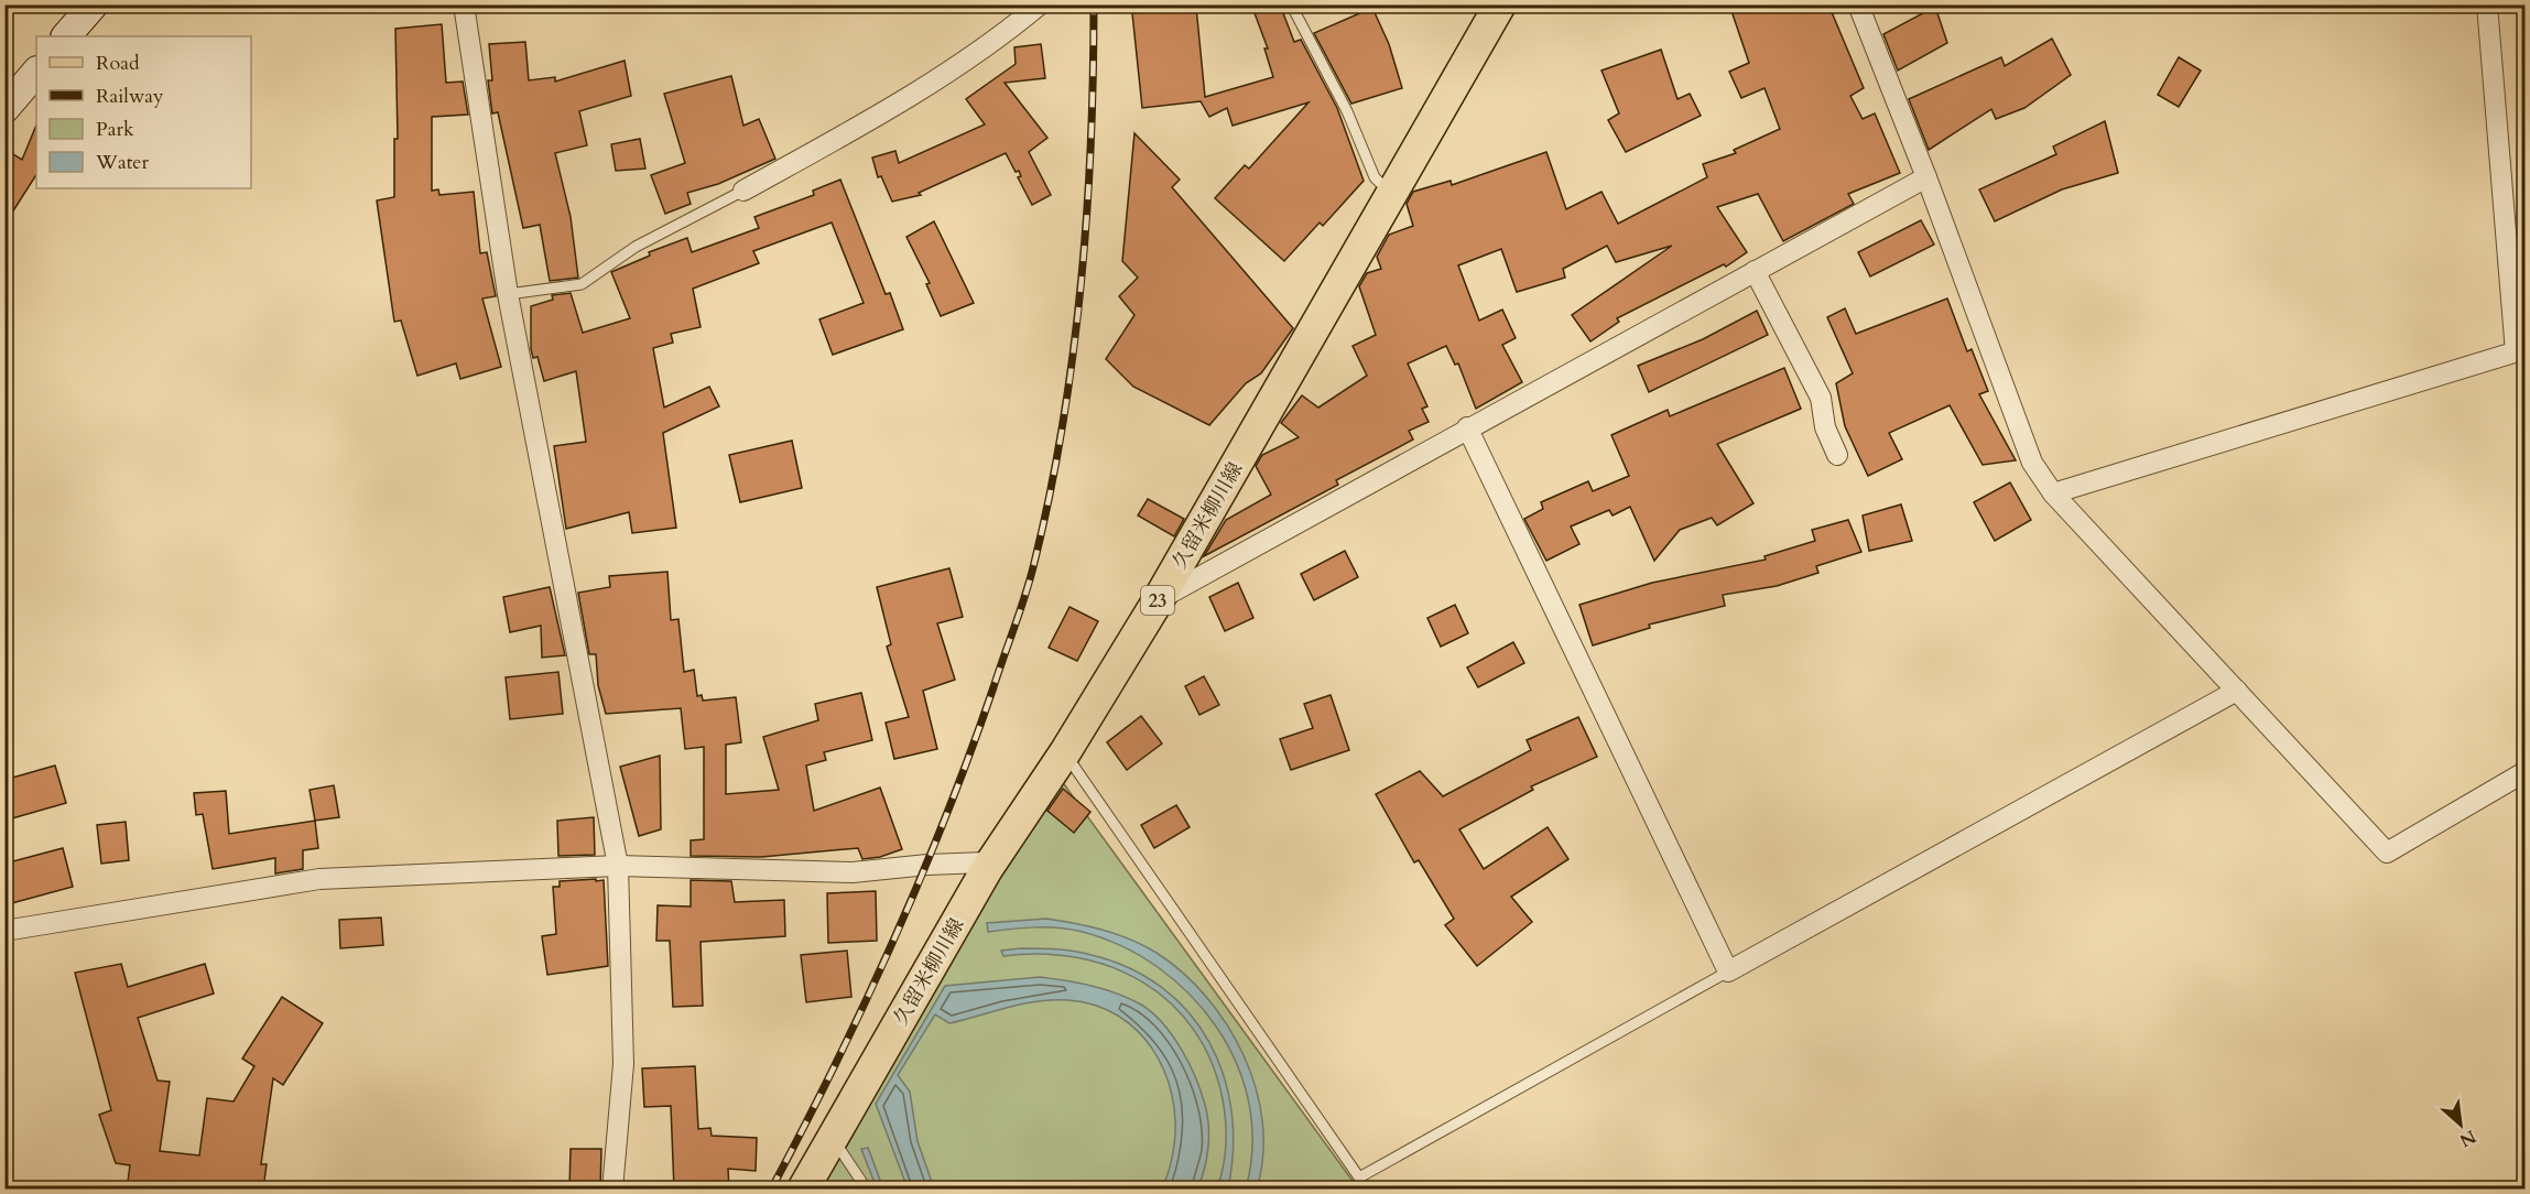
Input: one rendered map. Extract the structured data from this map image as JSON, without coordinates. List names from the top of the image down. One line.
{"streets":{"main road":["久留米柳川線","23"]},"legend":["Road","Railway","Park","Water"],"north":"bottom right"}
